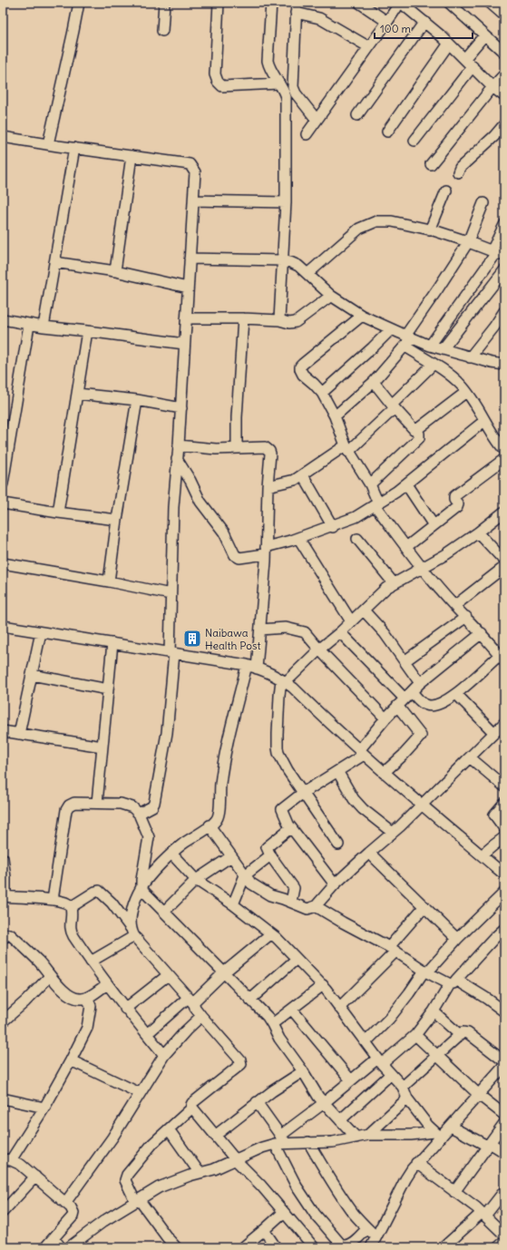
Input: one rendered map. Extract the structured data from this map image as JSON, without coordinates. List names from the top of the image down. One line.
{"places":{"building":["Naibawa Health Post"]},"scale_bar":"100 m"}
